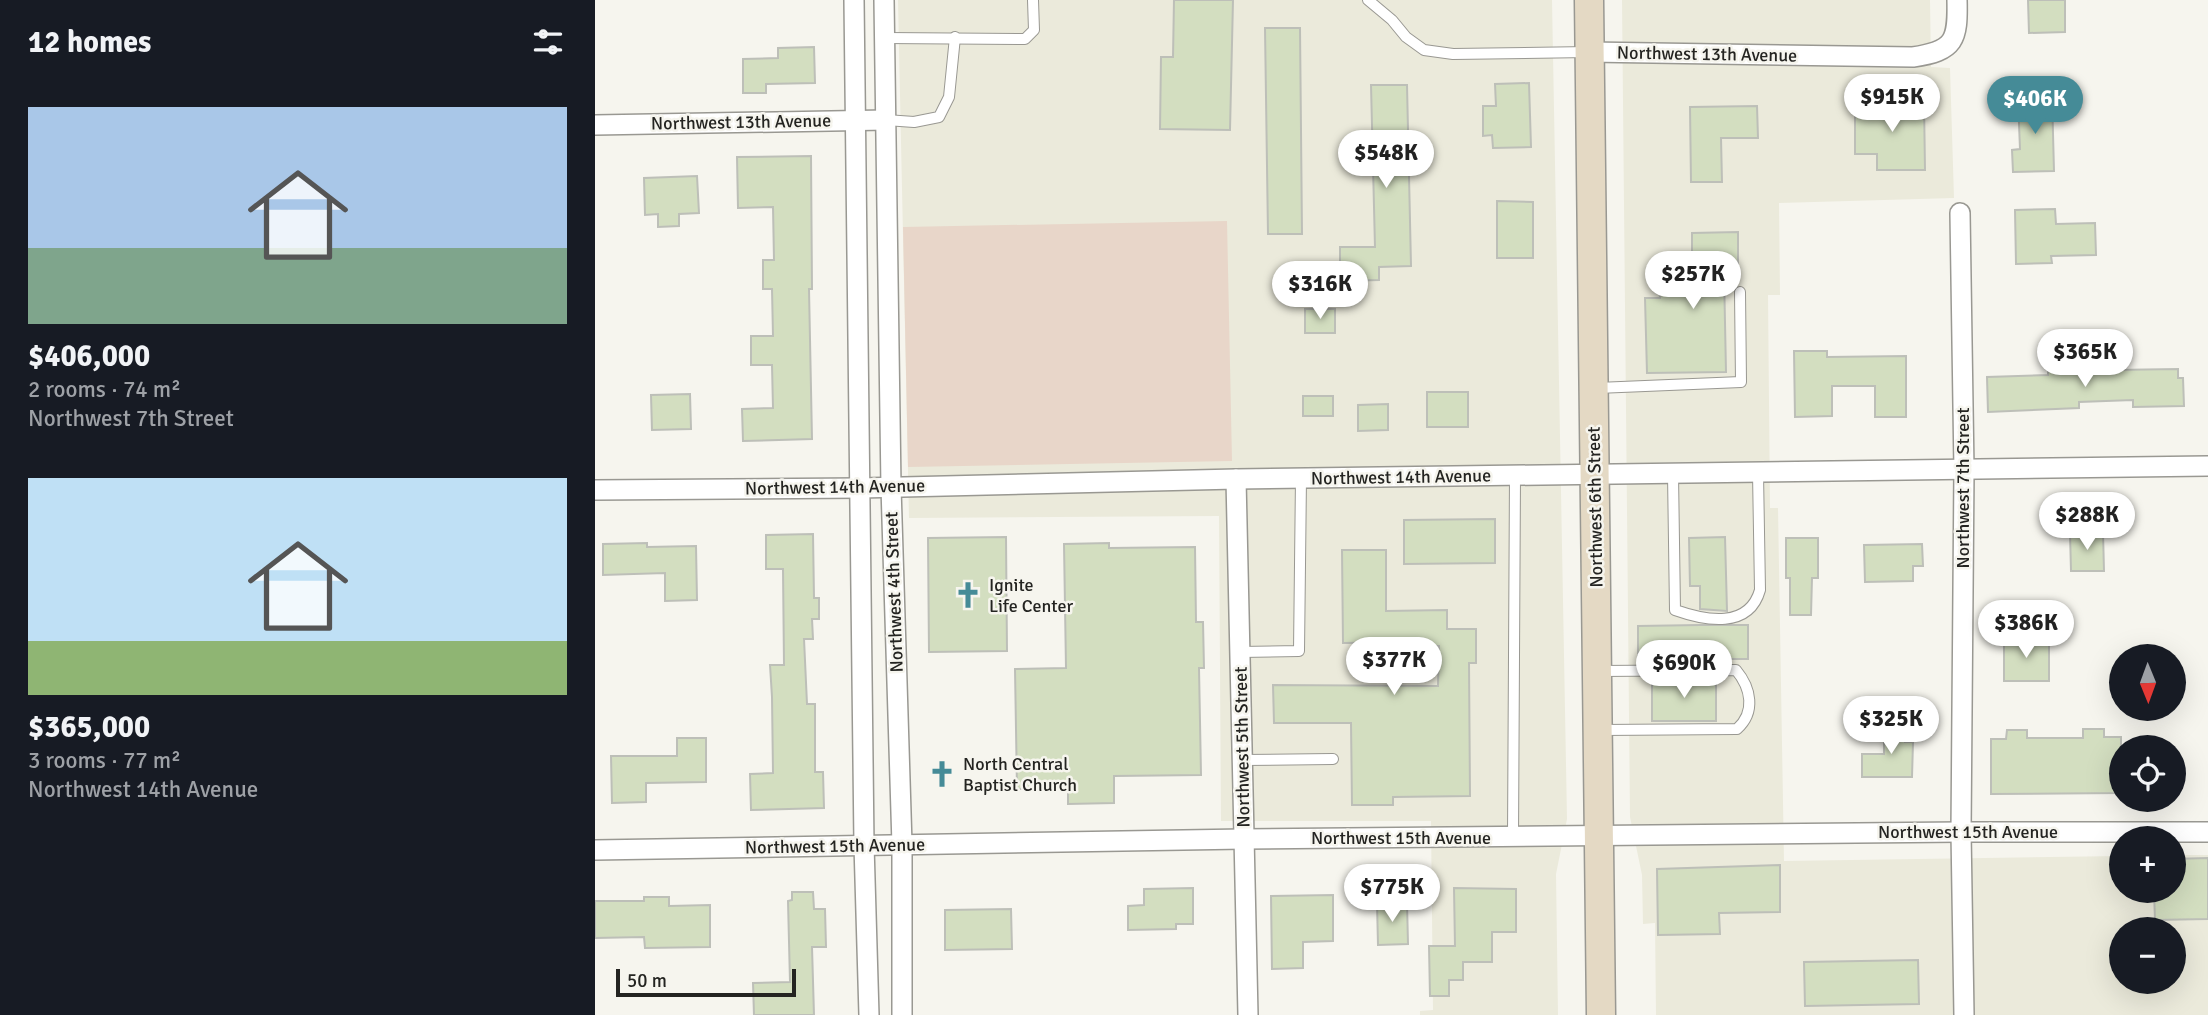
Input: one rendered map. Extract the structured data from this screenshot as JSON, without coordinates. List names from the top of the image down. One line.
{"streets":{"main road":["Northwest 6th Street"],"street":["Northwest 13th Avenue","Northwest 14th Avenue","Northwest 7th Street","Northwest 4th Street","Northwest 5th Street","Northwest 15th Avenue"]},"crossings":[["Northwest 13th Avenue","Northwest 6th Street"],["Northwest 13th Avenue","Northwest 4th Street"],["Northwest 14th Avenue","Northwest 7th Street"],["Northwest 14th Avenue","Northwest 6th Street"],["Northwest 14th Avenue","Northwest 4th Street"],["Northwest 14th Avenue","Northwest 5th Street"],["Northwest 7th Street","Northwest 15th Avenue"],["Northwest 6th Street","Northwest 15th Avenue"],["Northwest 4th Street","Northwest 15th Avenue"],["Northwest 5th Street","Northwest 15th Avenue"]],"places":{"church":["Ignite Life Center","North Central Baptist Church"]},"scale_bar":"50 m","north":"bottom","page":{"heading":"12 homes","price":["$915K","$406K","$548K","$257K","$316K","$365K","$288K","$386K","$377K","$690K","$325K","$775K"],"list":[{"name":"$406,000","note":"2 rooms · 74 m² · Northwest 7th Street"},{"name":"$365,000","note":"3 rooms · 77 m² · Northwest 14th Avenue"}],"map_buttons":["+","−"],"scale":"50 m"}}
